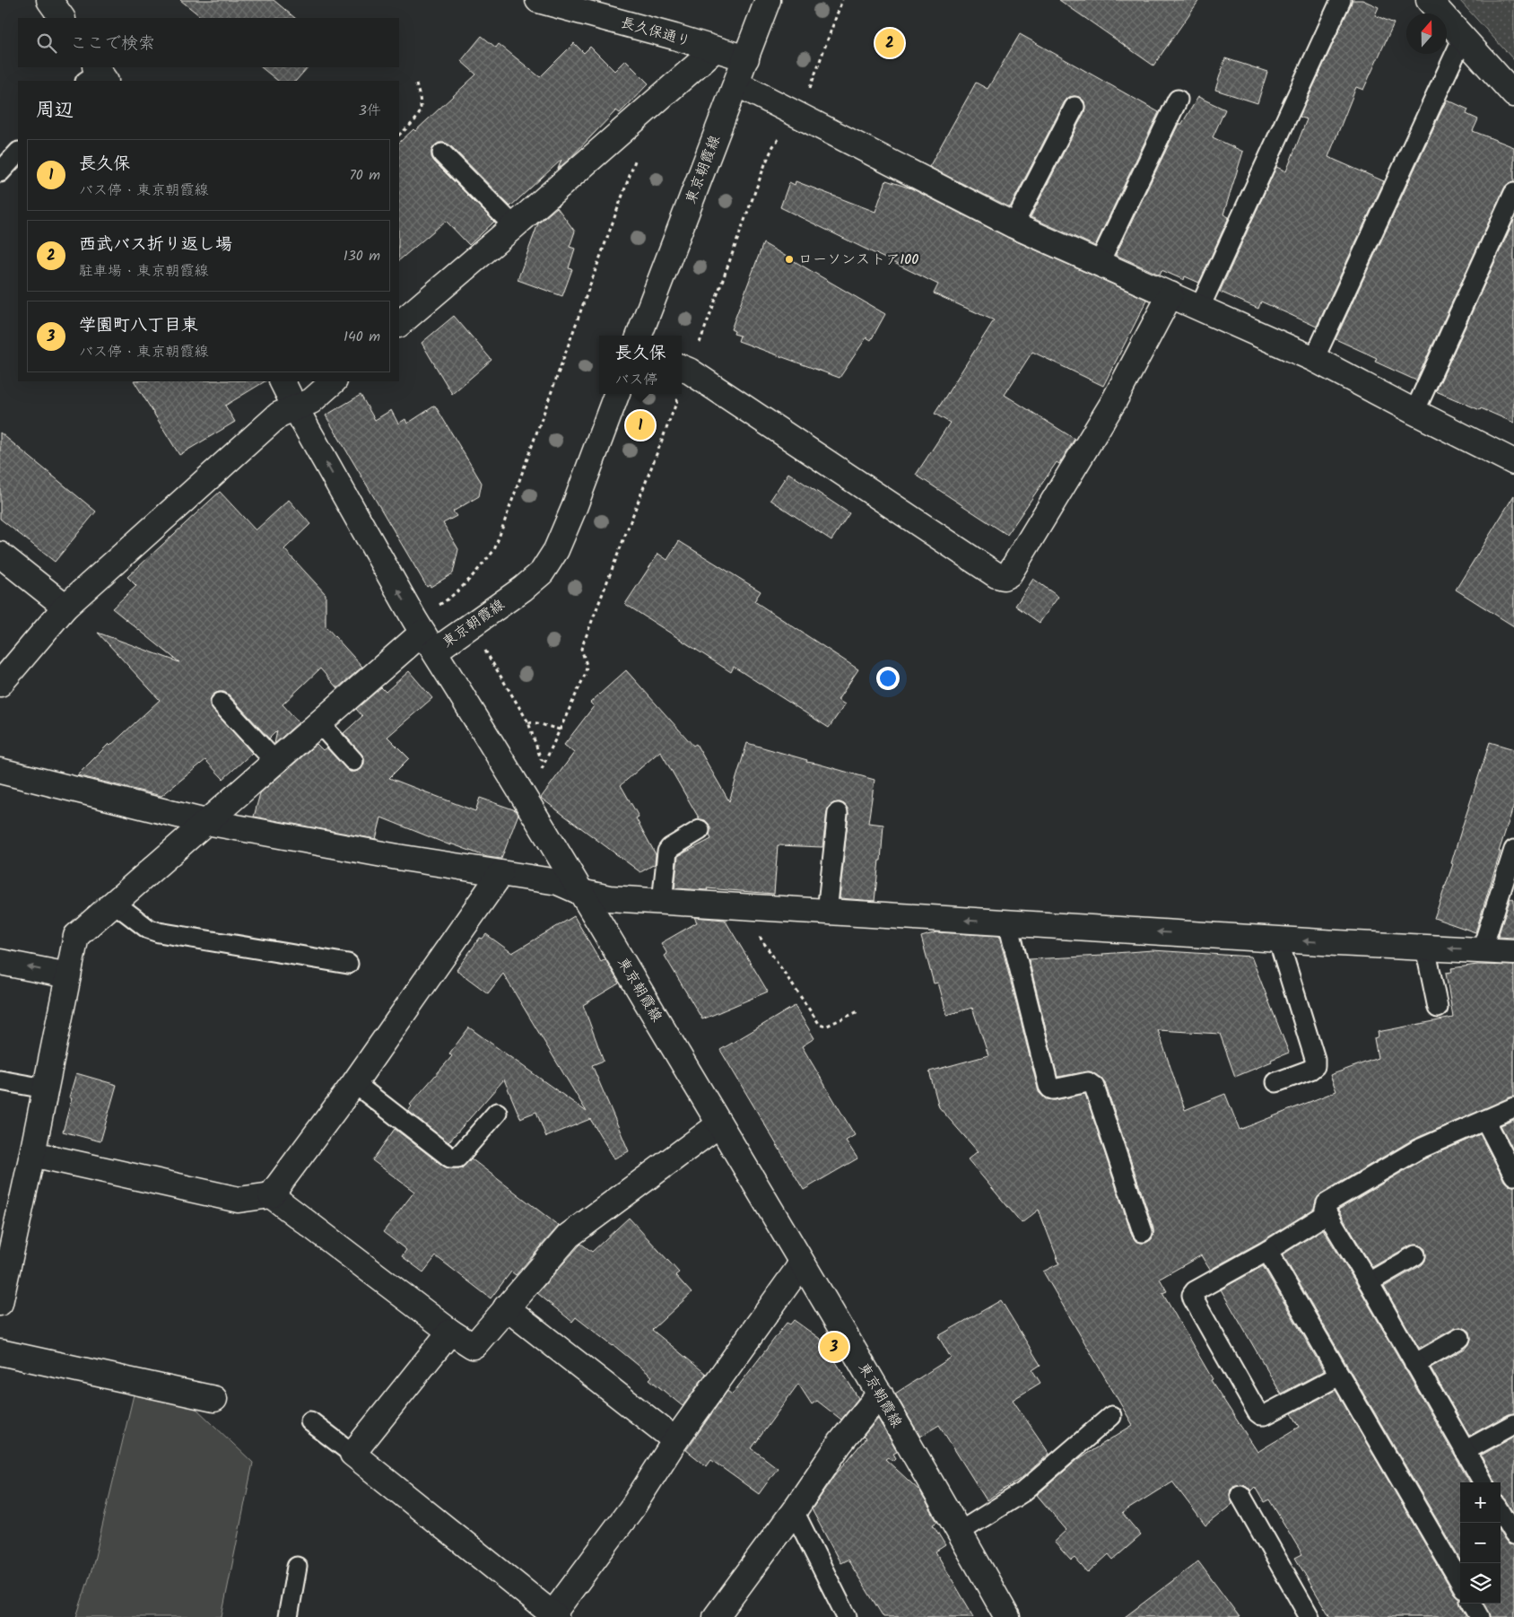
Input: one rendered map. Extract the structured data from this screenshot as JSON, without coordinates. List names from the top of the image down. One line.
{"streets":{"street":["長久保通り","東京朝霞線"]},"crossings":[["長久保通り","東京朝霞線"]],"places":["ローソンストア100"],"north":"top","page":{"search":"ここで検索","pins":["2","1","3"],"heading":["周辺","3件"],"list":[{"mark":"1","name":"長久保","note":"バス停 · 東京朝霞線","value":"70 m"},{"mark":"2","name":"西武バス折り返し場","note":"駐車場 · 東京朝霞線","value":"130 m"},{"mark":"3","name":"学園町八丁目東","note":"バス停 · 東京朝霞線","value":"140 m"}],"popup":["長久保","バス停"],"map_buttons":["+","−"]}}
